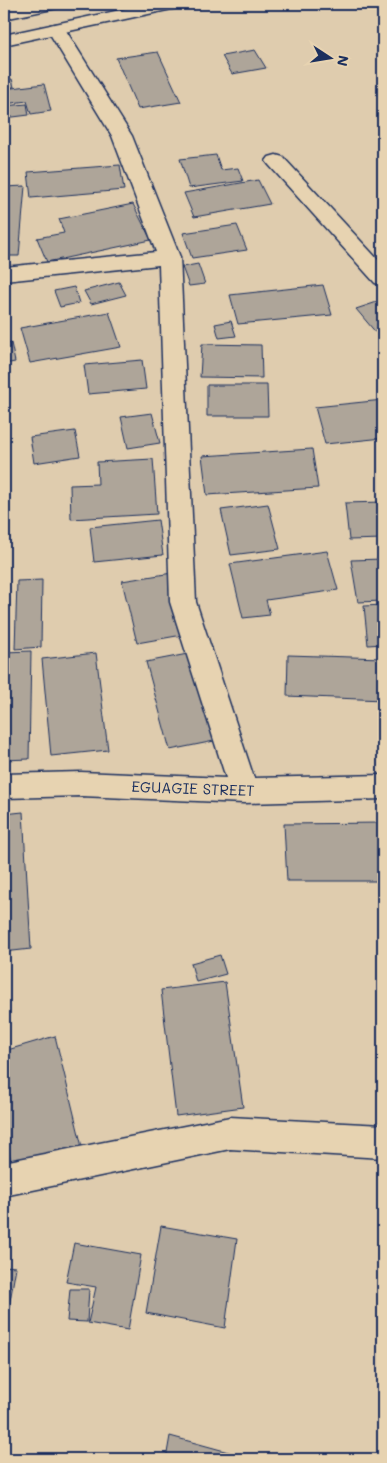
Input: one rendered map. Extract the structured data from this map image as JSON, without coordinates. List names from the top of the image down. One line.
{"streets":{"street":["EGUAGIE STREET"]},"north":"right"}
